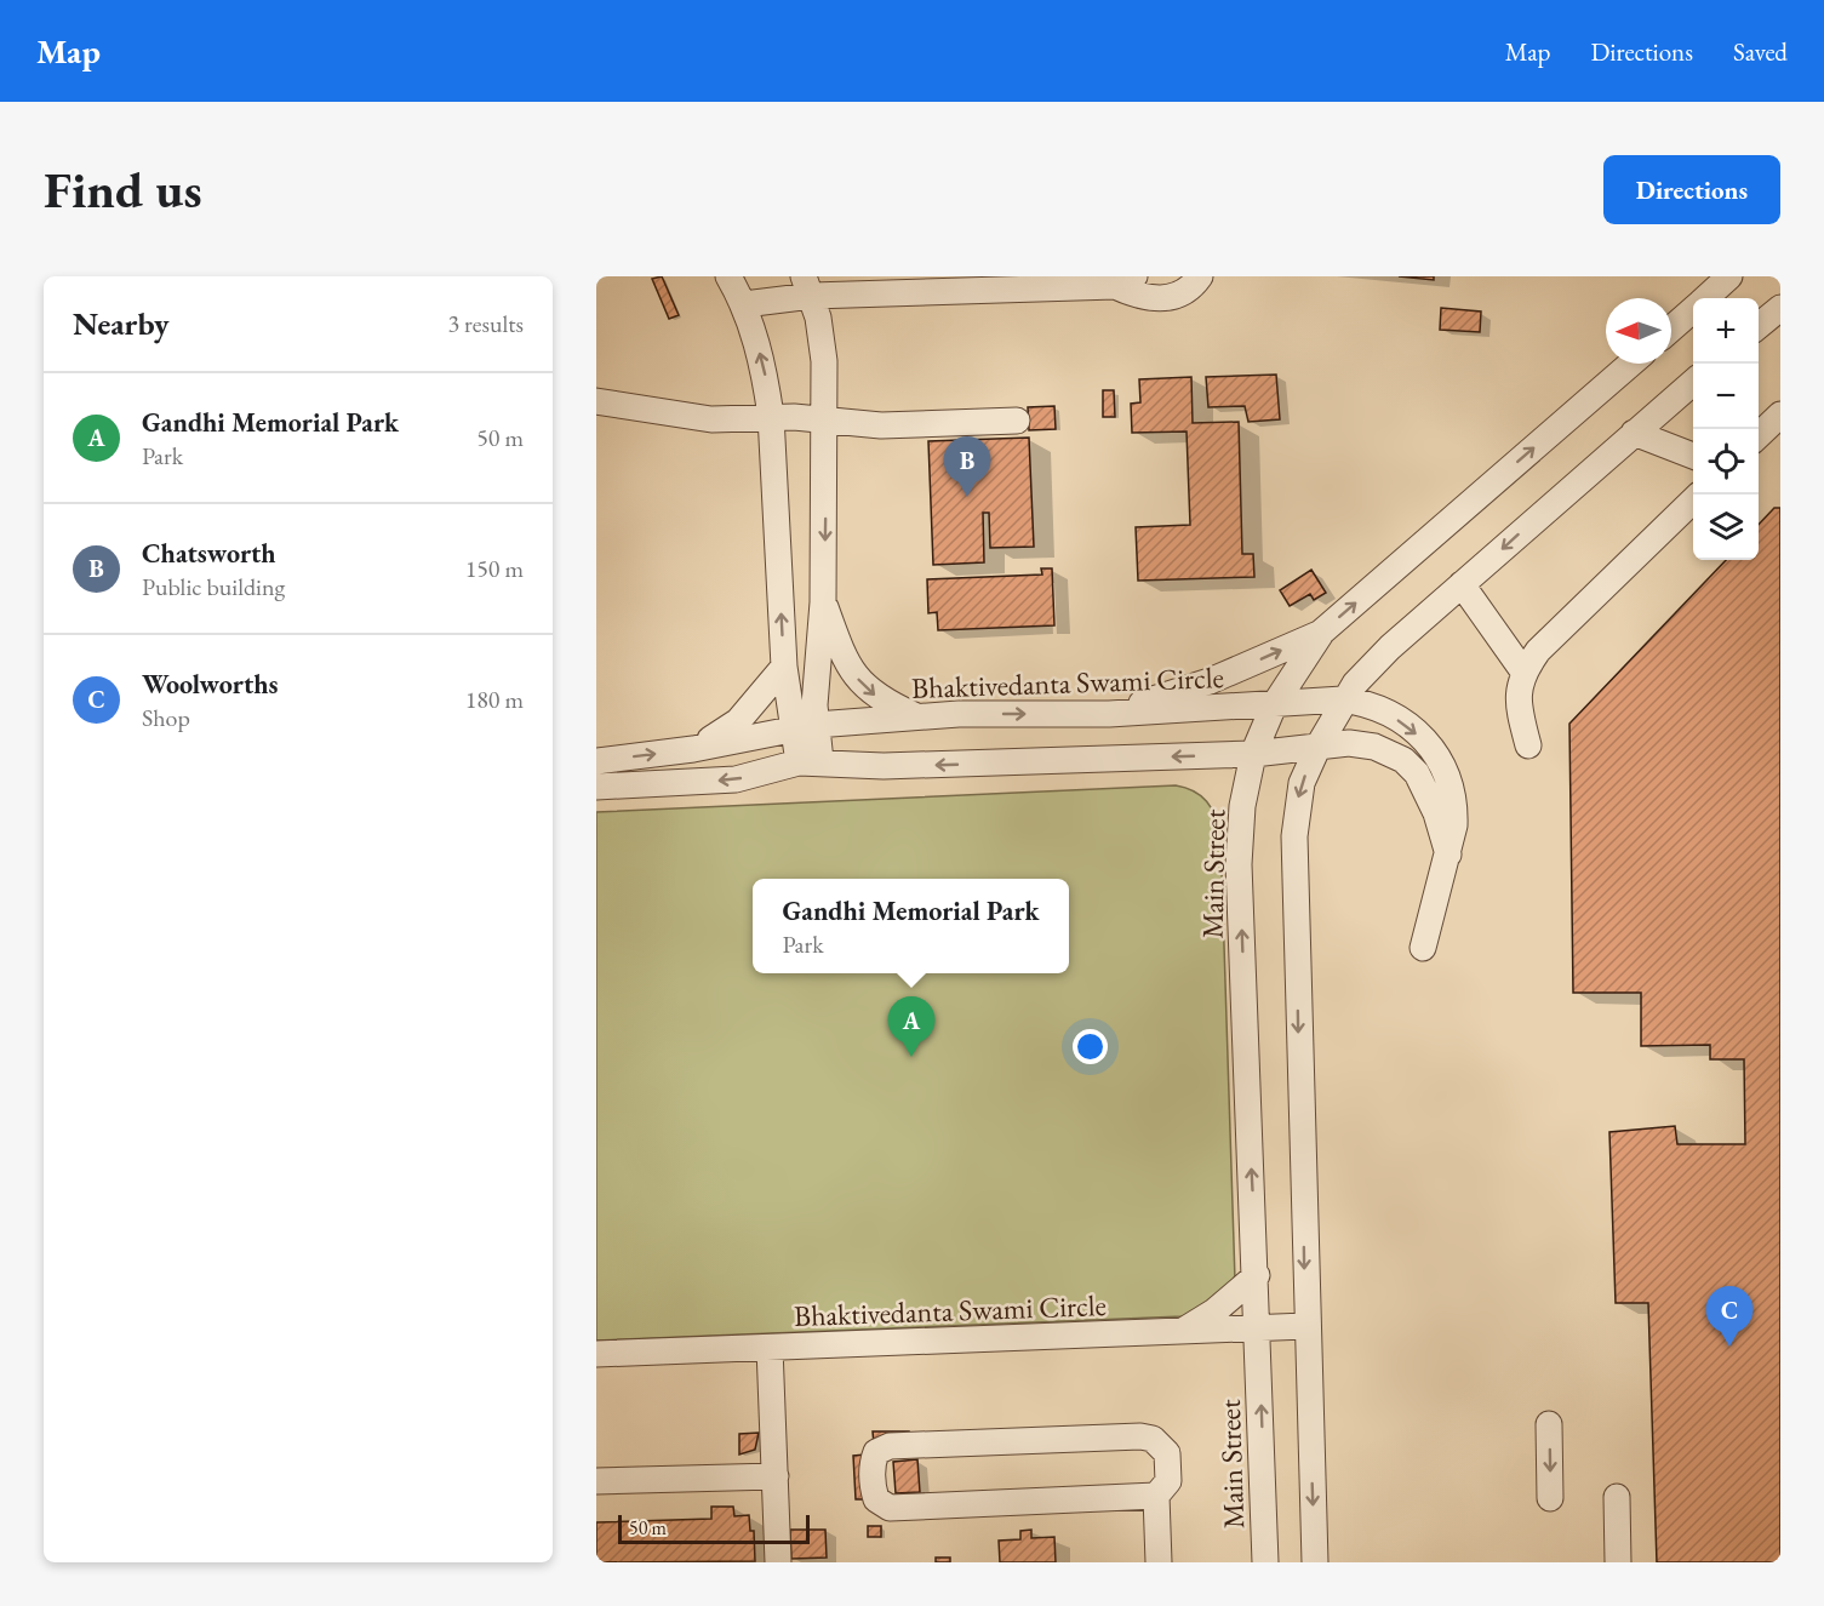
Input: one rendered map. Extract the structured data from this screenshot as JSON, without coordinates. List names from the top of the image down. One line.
{"streets":{"street":["Bhaktivedanta Swami Circle","Main Street"]},"crossings":[["Bhaktivedanta Swami Circle","Main Street"]],"scale_bar":"50 m","north":"left","page":{"header":"Map","nav":["Map","Directions","Saved"],"buttons":"Directions","title":"Find us","heading":["Nearby","3 results"],"map_buttons":["+","−"],"list":[{"mark":"A","name":"Gandhi Memorial Park","note":"Park","value":"50 m"},{"mark":"B","name":"Chatsworth","note":"Public building","value":"150 m"},{"mark":"C","name":"Woolworths","note":"Shop","value":"180 m"}],"pins":["B","A","C"],"popup":["Gandhi Memorial Park","Park"],"scale":"50 m"}}
